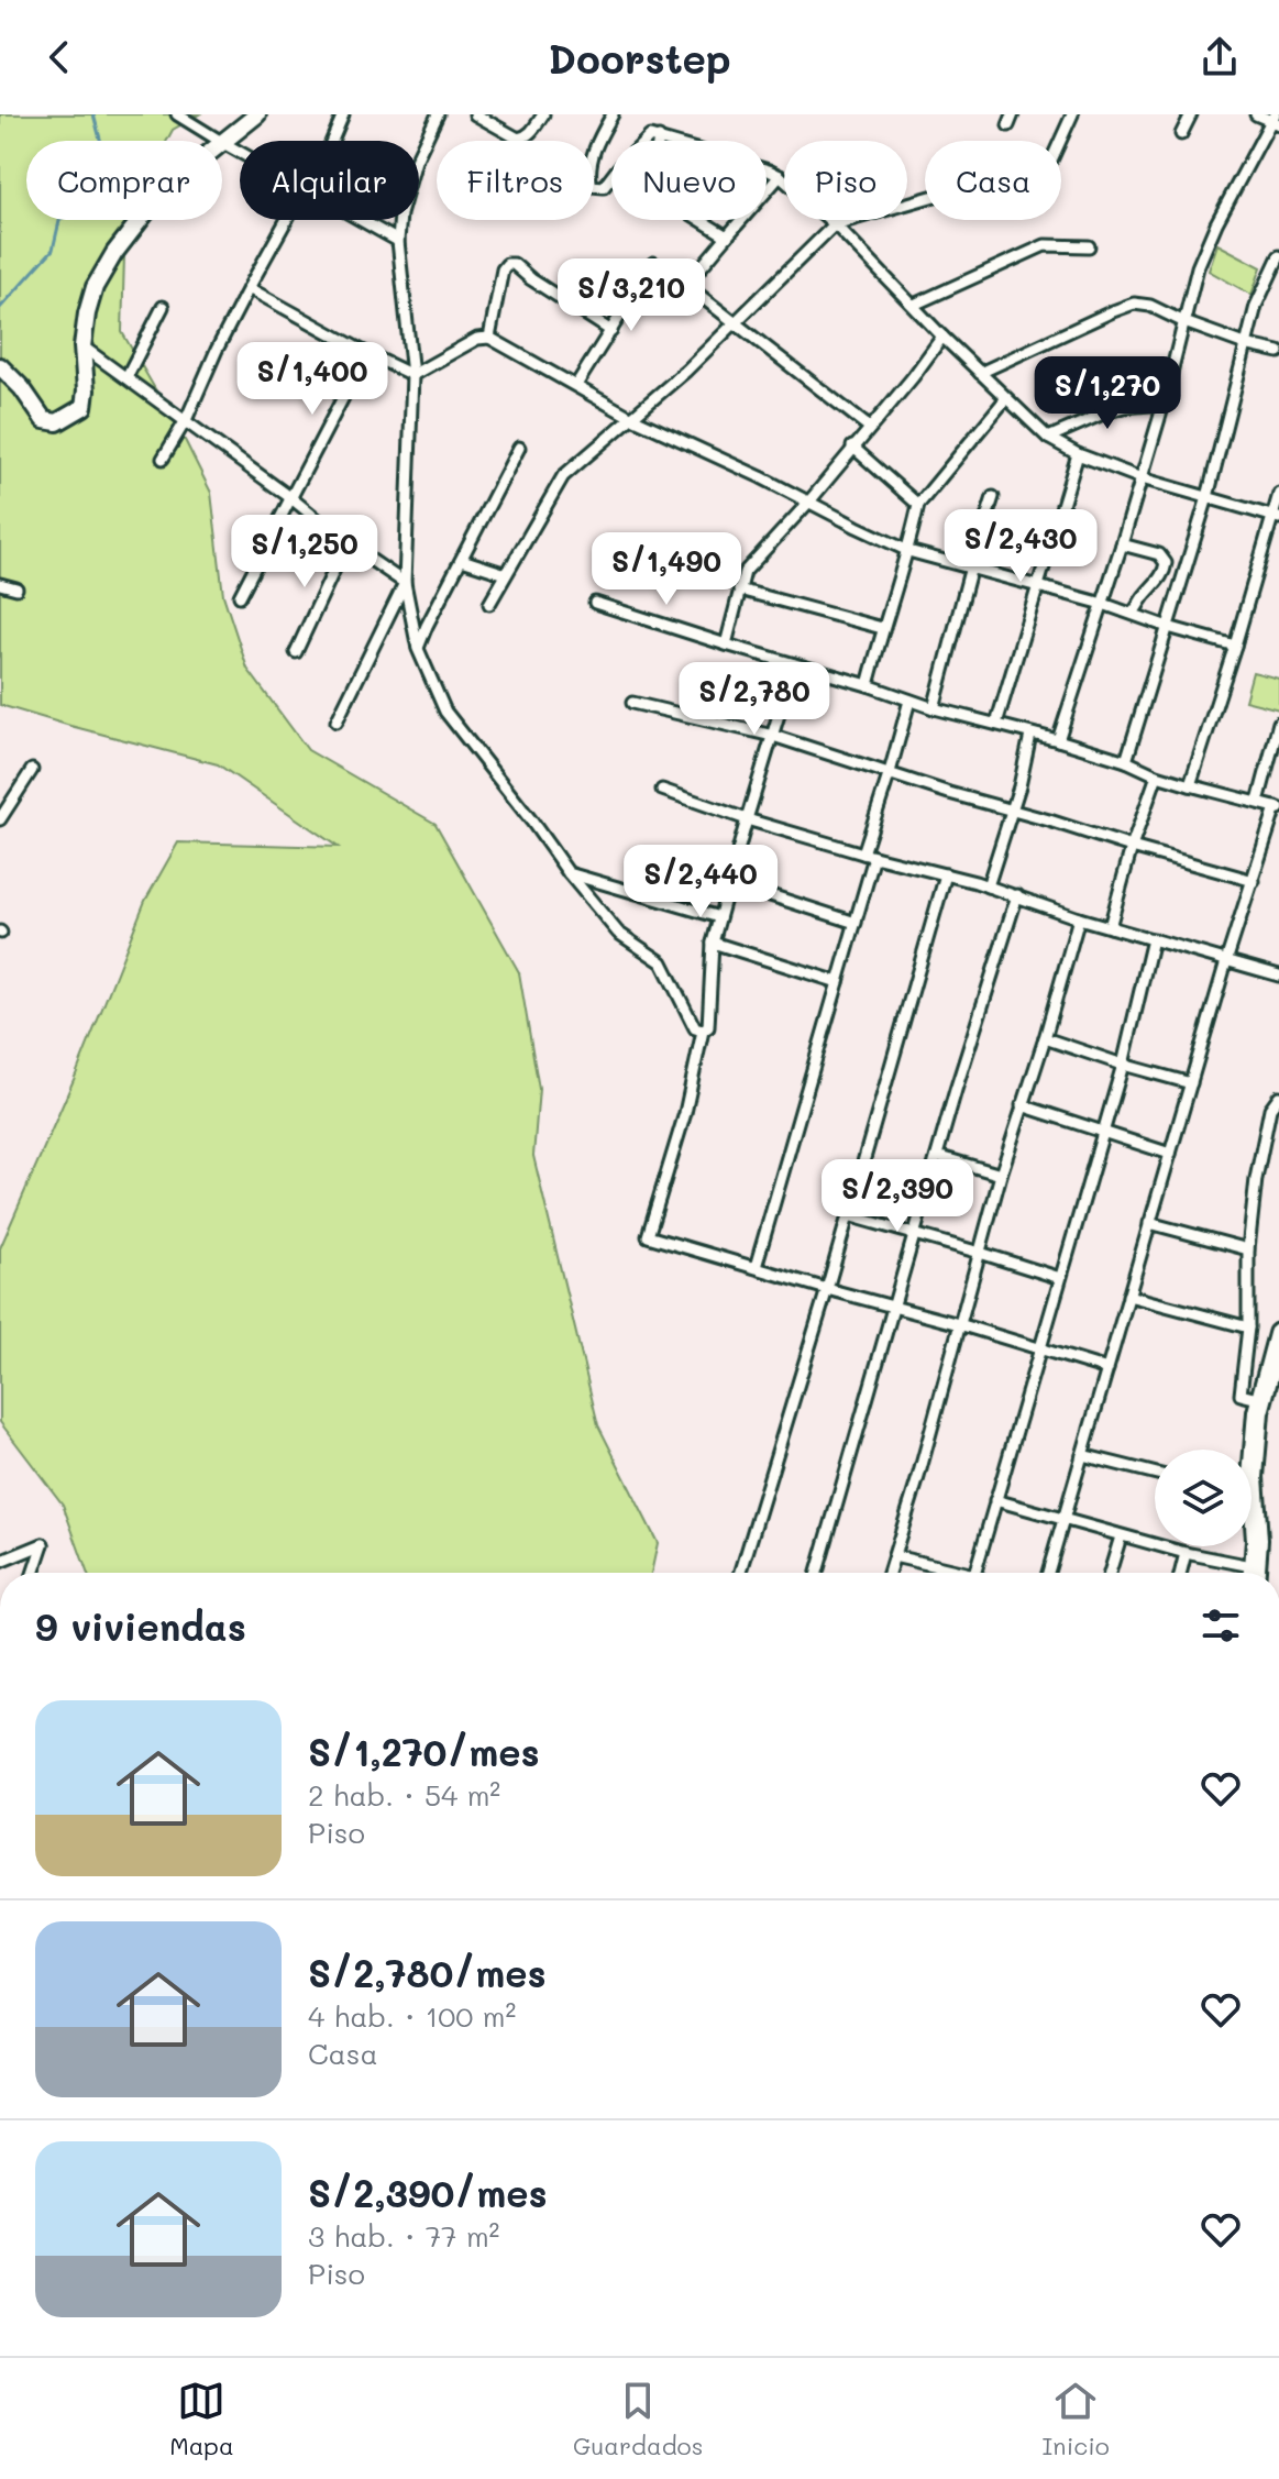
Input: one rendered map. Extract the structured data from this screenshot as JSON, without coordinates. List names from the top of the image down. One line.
{"page":{"header":"Doorstep","chip":["Comprar","Alquilar","Filtros","Nuevo","Piso","Casa"],"price":["S/3,210","S/1,400","S/1,270","S/2,430","S/1,250","S/1,490","S/2,780","S/2,440","S/2,390"],"heading":"9 viviendas","list":[{"name":"S/1,270/mes","note":"2 hab. · 54 m² · Piso"},{"name":"S/2,780/mes","note":"4 hab. · 100 m² · Casa"},{"name":"S/2,390/mes","note":"3 hab. · 77 m² · Piso"}],"tabs":["Mapa","Guardados","Inicio"]}}
